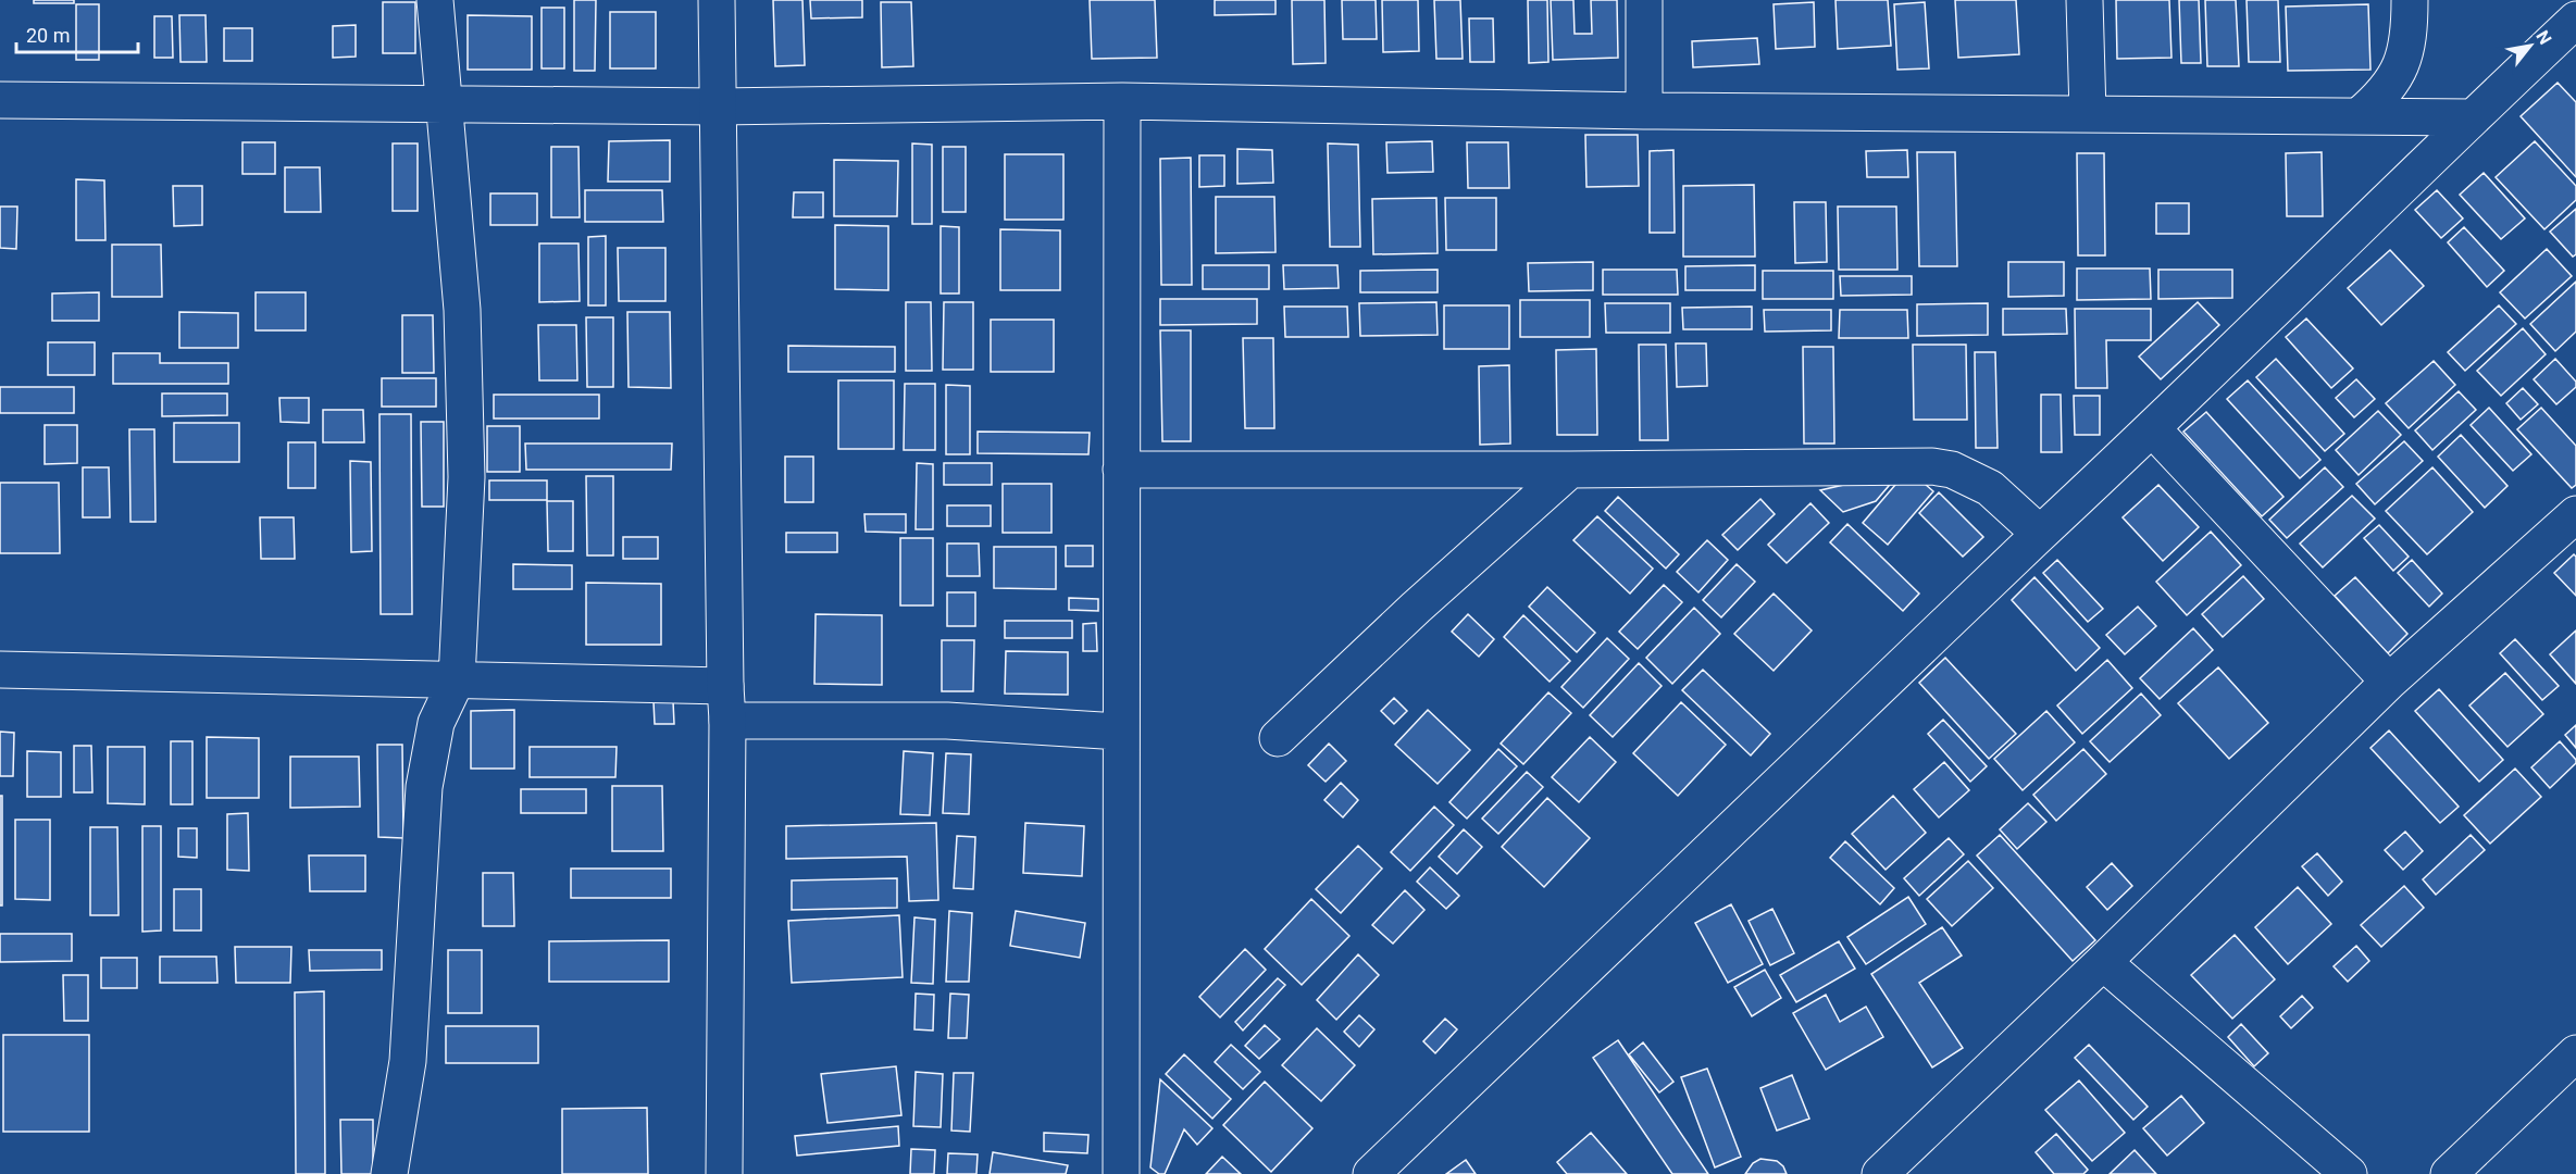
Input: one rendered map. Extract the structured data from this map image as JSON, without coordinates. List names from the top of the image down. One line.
{"scale_bar":"20 m","north":"top right"}
